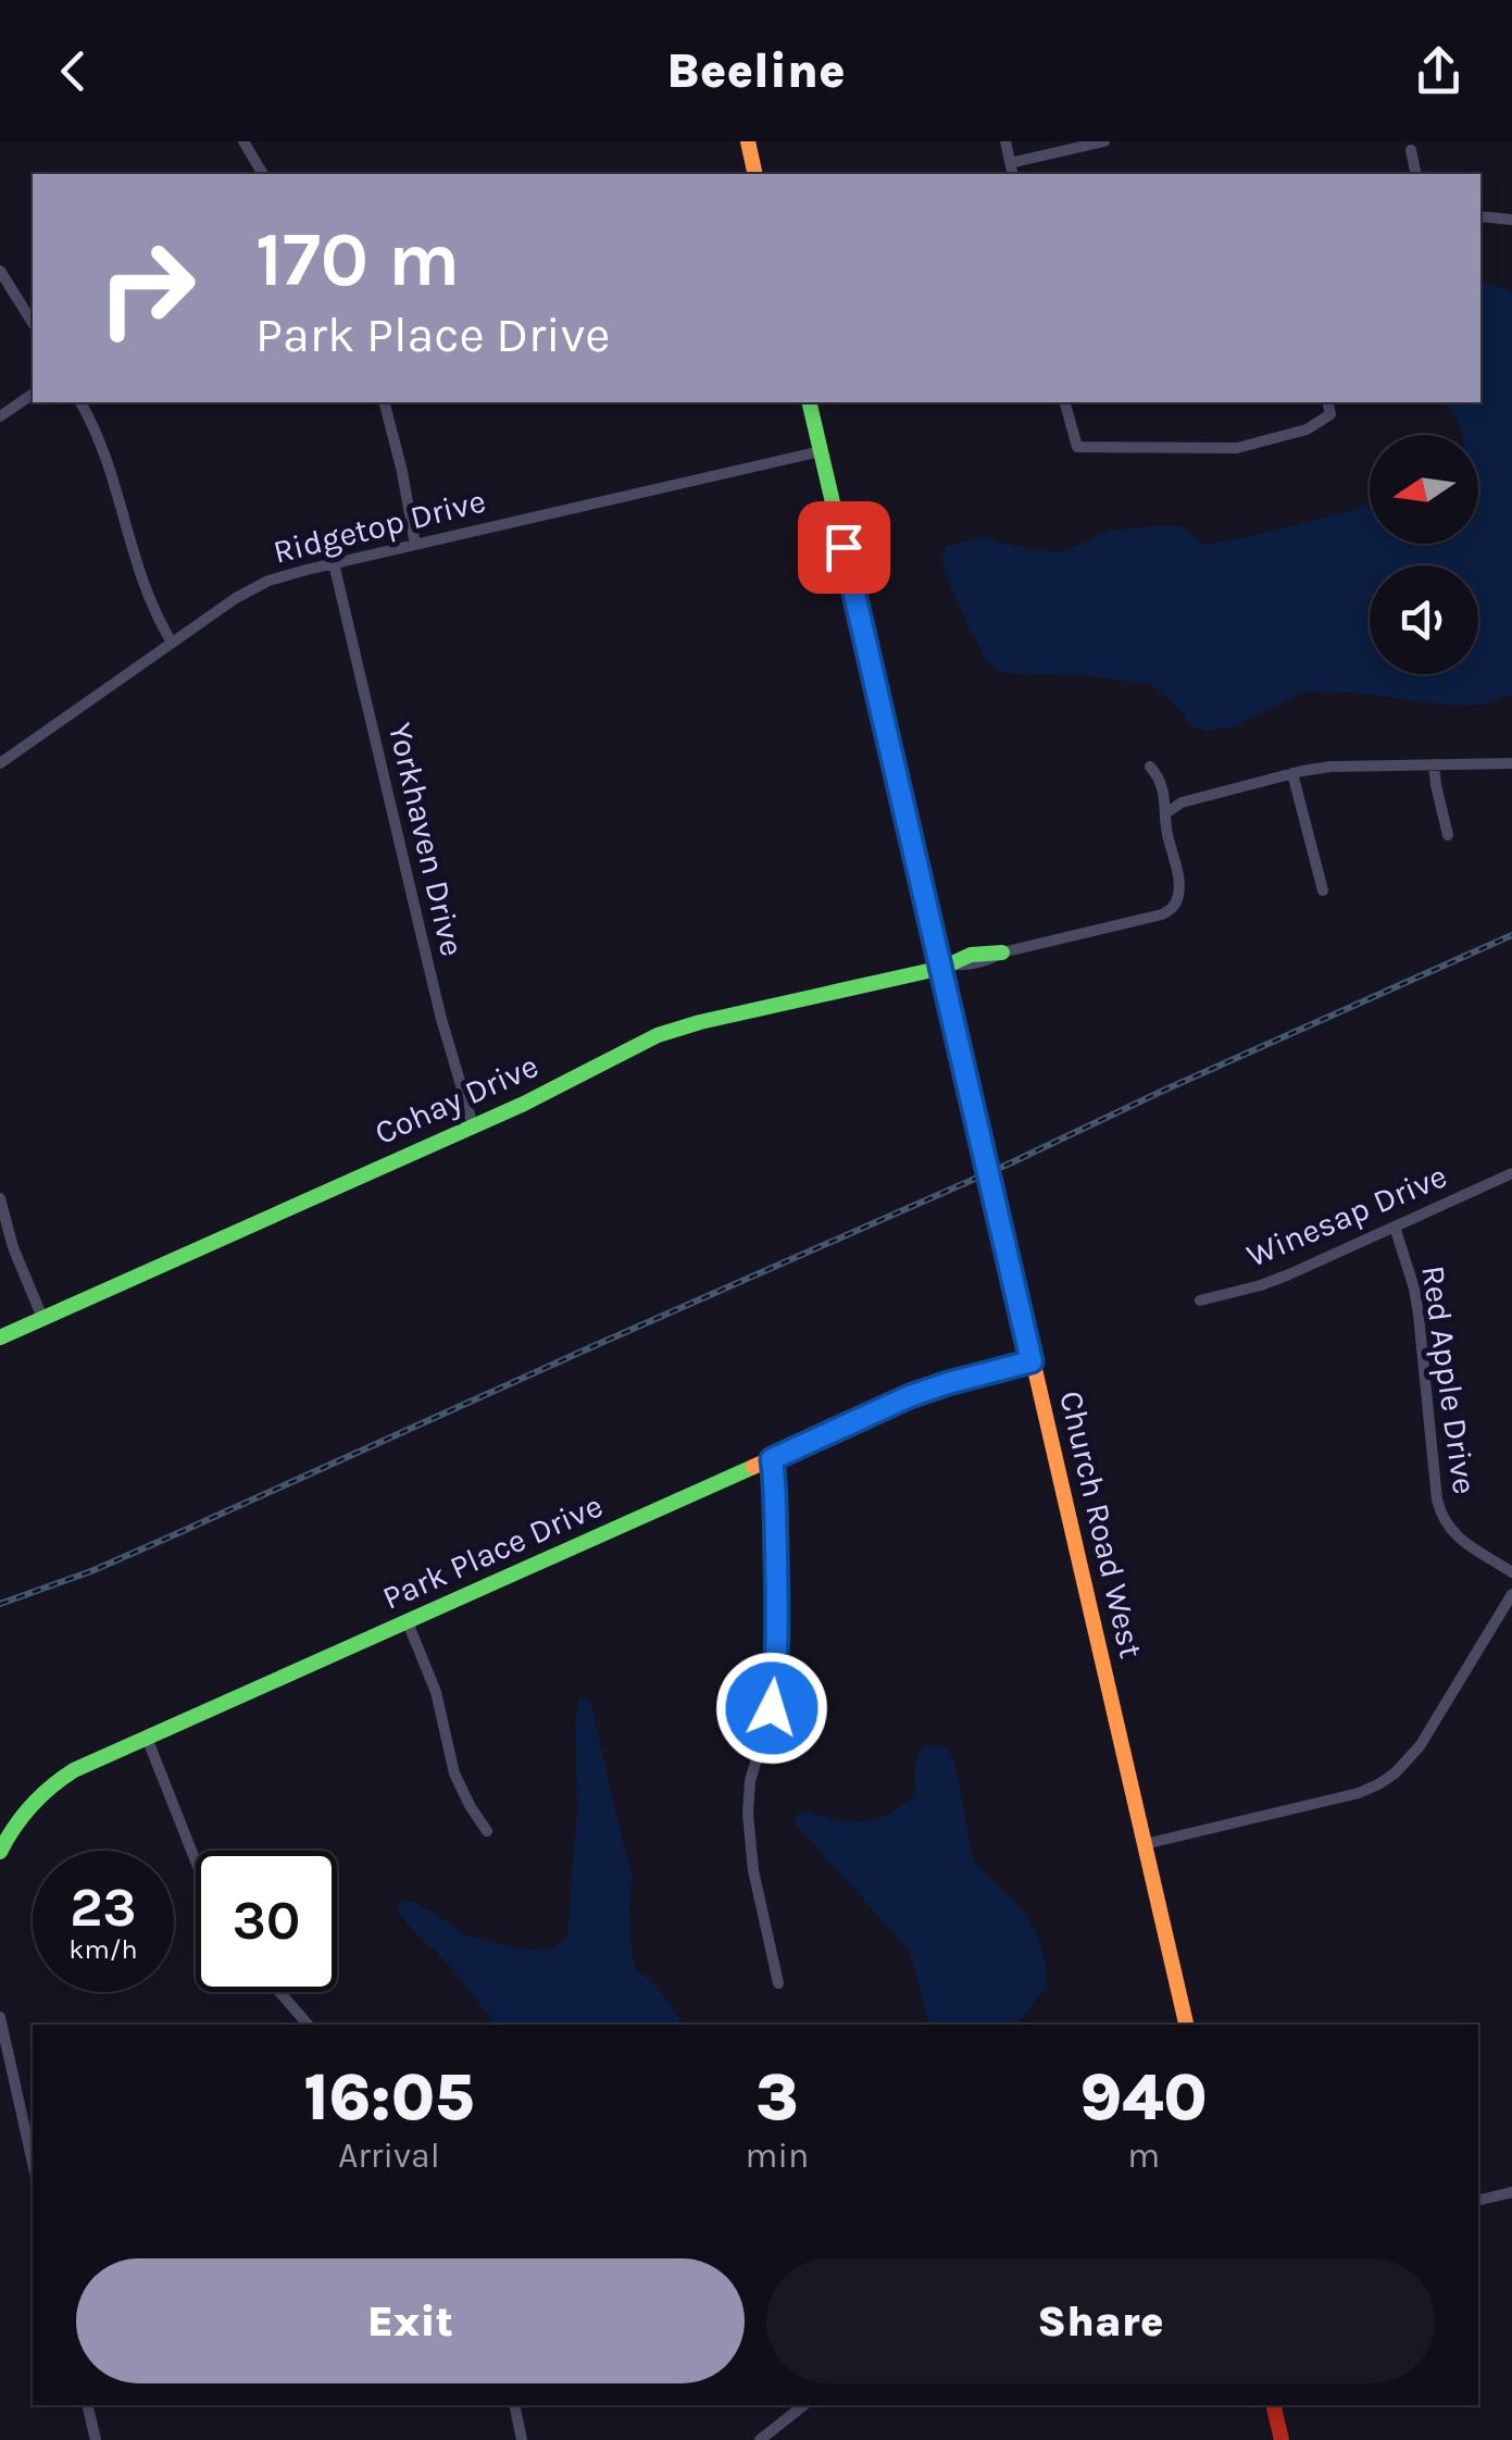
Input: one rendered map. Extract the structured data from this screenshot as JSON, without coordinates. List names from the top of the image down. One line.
{"streets":{"street":["Ridgetop Drive","Yorkhaven Drive","Cohay Drive","Winesap Drive","Red Apple Drive","Church Road West","Park Place Drive"]},"crossings":[["Ridgetop Drive","Yorkhaven Drive"],["Ridgetop Drive","Church Road West"],["Yorkhaven Drive","Cohay Drive"],["Cohay Drive","Church Road West"],["Winesap Drive","Red Apple Drive"],["Church Road West","Park Place Drive"]],"north":"left","page":{"header":"Beeline","turn":["170 m","Park Place Drive"],"speed":"23 km/h","limit":"30","eta":["16:05","Arrival","3","min","940","m"],"buttons":["Exit","Share"]}}
